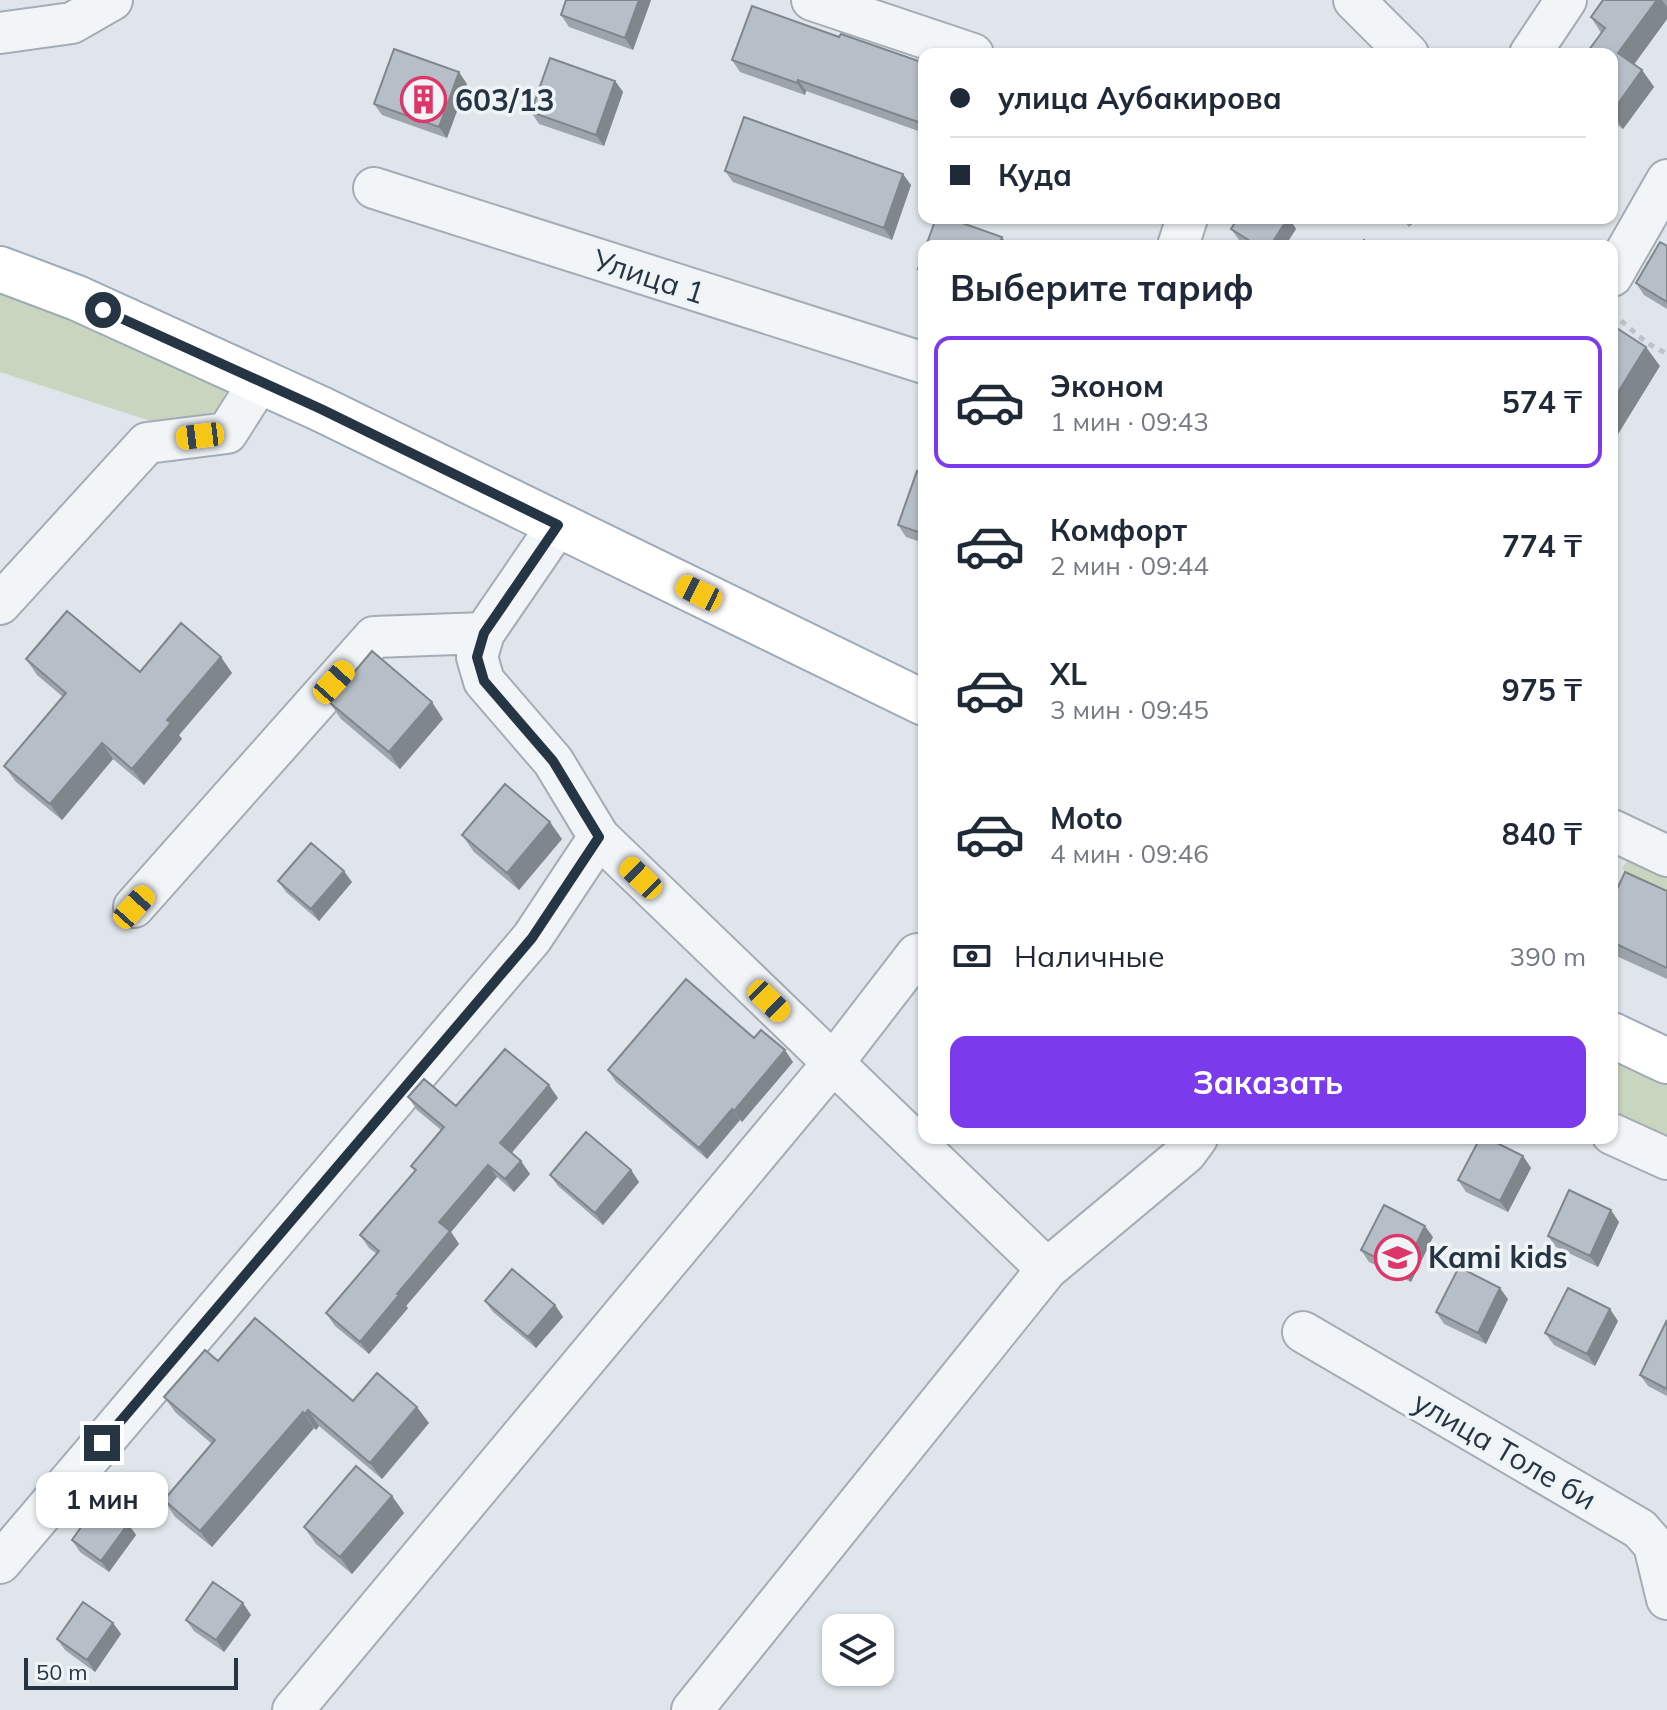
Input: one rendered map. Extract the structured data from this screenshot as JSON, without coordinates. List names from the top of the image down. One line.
{"streets":{"street":["Улица 1","улица Толе би"]},"places":{"building":["603/13"],"school or university":["Kami kids"]},"scale_bar":"50 m","page":{"banner":["улица Аубакирова","Куда"],"heading":"Выберите тариф","list":[{"name":"Эконом","note":"1 мин · 09:43","value":"574 ₸"},{"name":"Комфорт","note":"2 мин · 09:44","value":"774 ₸"},{"name":"XL","note":"3 мин · 09:45","value":"975 ₸"},{"name":"Moto","note":"4 мин · 09:46","value":"840 ₸"}],"pay":["Наличные","390 m"],"buttons":"Заказать","bubble":"1 мин","scale":"50 m"}}
